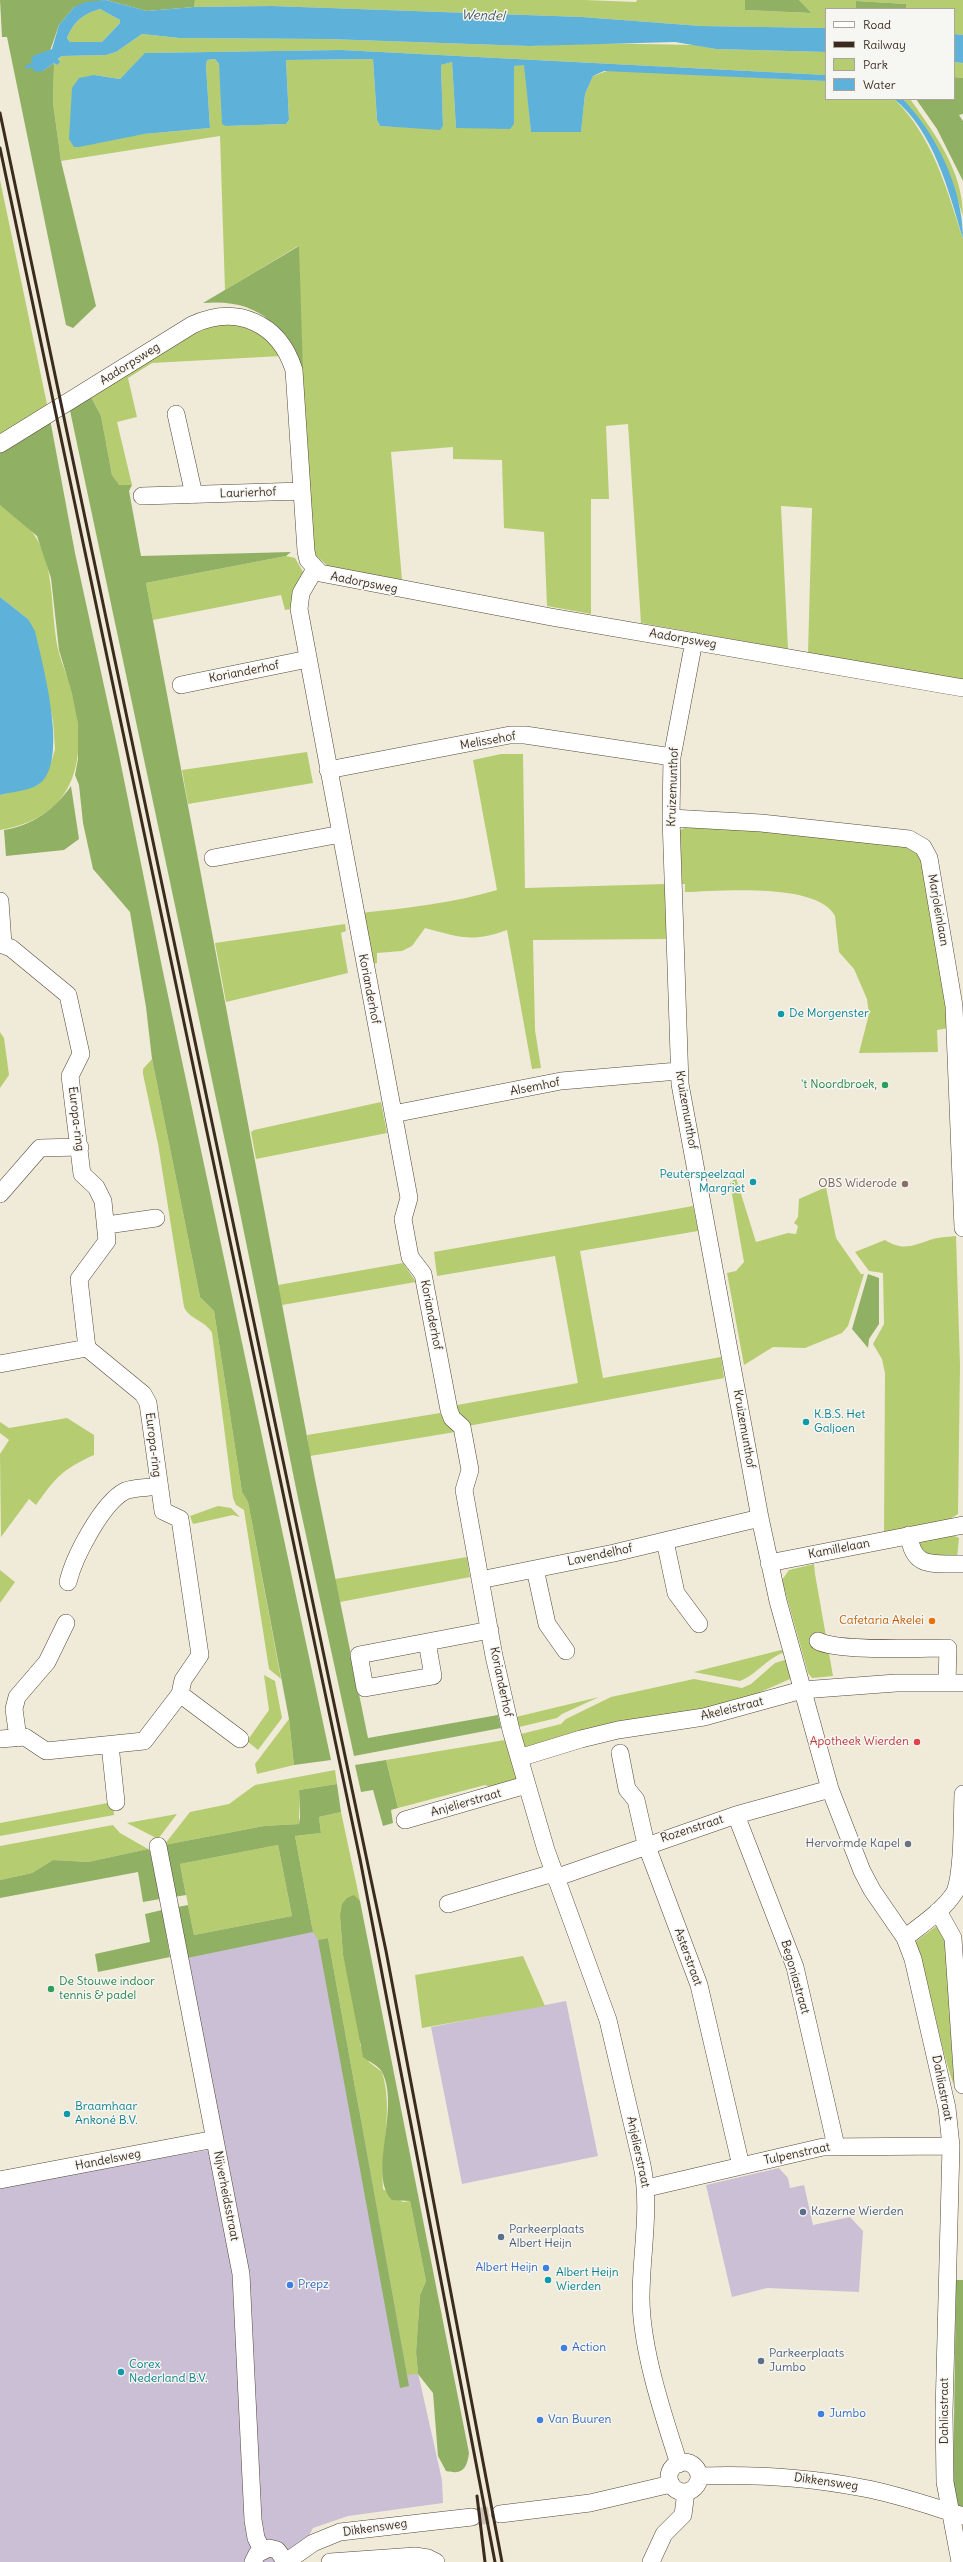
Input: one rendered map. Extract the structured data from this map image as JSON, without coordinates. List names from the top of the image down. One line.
{"streets":{"street":["Aadorpsweg","Laurierhof","Korianderhof","Melissehof","Kruizemunthof","Marjoleinlaan","Alsemhof","Europa-ring","Kamillelaan","Lavendelhof","Akeleistraat","Anjelierstraat","Rozenstraat","Asterstraat","Begoniastraat","Dahliastraat","Tulpenstraat","Handelsweg","Nijverheidsstraat","Dikkensweg"]},"crossings":[["Aadorpsweg","Laurierhof"],["Aadorpsweg","Korianderhof"],["Aadorpsweg","Kruizemunthof"],["Korianderhof","Melissehof"],["Korianderhof","Alsemhof"],["Korianderhof","Lavendelhof"],["Korianderhof","Anjelierstraat"],["Melissehof","Kruizemunthof"],["Kruizemunthof","Marjoleinlaan"],["Kruizemunthof","Alsemhof"],["Kruizemunthof","Kamillelaan"],["Kruizemunthof","Lavendelhof"],["Kruizemunthof","Akeleistraat"],["Kruizemunthof","Dahliastraat"],["Akeleistraat","Anjelierstraat"],["Akeleistraat","Dahliastraat"],["Anjelierstraat","Rozenstraat"],["Anjelierstraat","Tulpenstraat"],["Anjelierstraat","Dikkensweg"],["Rozenstraat","Asterstraat"],["Rozenstraat","Begoniastraat"],["Rozenstraat","Dahliastraat"],["Asterstraat","Tulpenstraat"],["Begoniastraat","Tulpenstraat"],["Dahliastraat","Tulpenstraat"],["Dahliastraat","Dikkensweg"],["Handelsweg","Nijverheidsstraat"]],"water":["Wendel"],"places":["De Morgenster","'t Noordbroek,","Peuterspeelzaal Margriet","OBS Widerode","K.B.S. Het Galjoen","Cafetaria Akelei","Apotheek Wierden","Hervormde Kapel","De Stouwe indoor tennis & padel","Braamhaar Ankoné B.V.","Kazerne Wierden","Parkeerplaats Albert Heijn","Albert Heijn","Albert Heijn Wierden","Prepz","Action","Parkeerplaats Jumbo","Corex Nederland B.V.","Jumbo","Van Buuren"],"legend":["Road","Railway","Park","Water"]}
